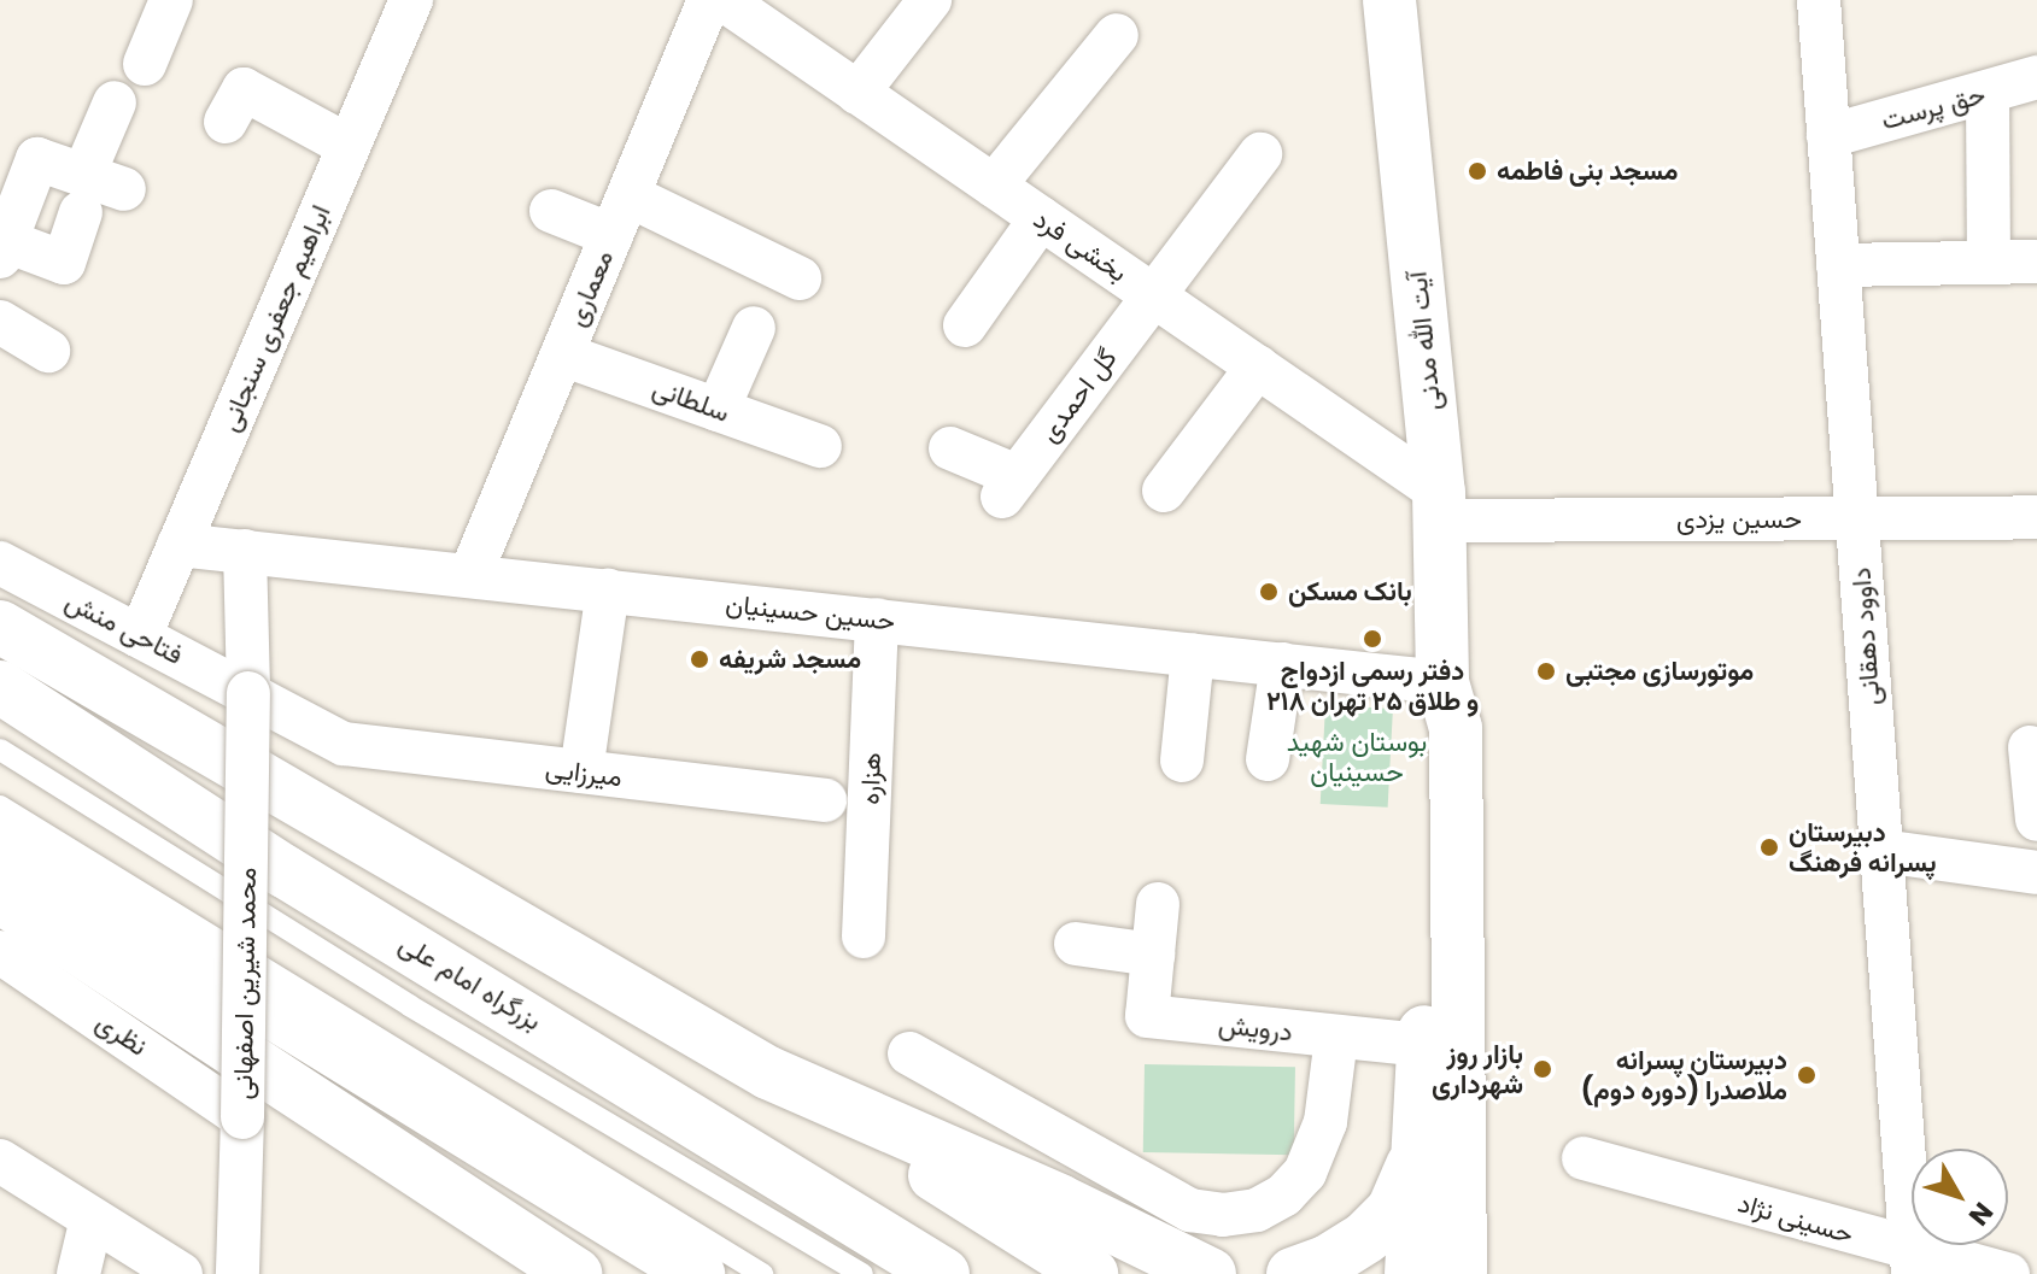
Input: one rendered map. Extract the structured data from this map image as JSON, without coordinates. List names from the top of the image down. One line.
{"streets":{"main road":["آیت الله مدنی","بزرگراه امام علی"],"street":["حق پرست","بخشی فرد","معماری","ابراهیم جعفری سنجانی","گل احمدی","سلطانی","حسین یزدی","حسین حسینیان","فتاحی منش","داوود دهقانی","میرزایی","هزاره","محمد شیرین اصفهانی","درویش","نظری","حسینی نژاد"]},"crossings":[["حق پرست","داوود دهقانی"],["بخشی فرد","آیت الله مدنی"],["بخشی فرد","گل احمدی"],["بخشی فرد","حسین یزدی"],["معماری","سلطانی"],["معماری","حسین حسینیان"],["ابراهیم جعفری سنجانی","حسین حسینیان"],["ابراهیم جعفری سنجانی","فتاحی منش"],["آیت الله مدنی","حسین یزدی"],["آیت الله مدنی","حسین حسینیان"],["آیت الله مدنی","درویش"],["حسین یزدی","داوود دهقانی"],["حسین حسینیان","هزاره"],["حسین حسینیان","محمد شیرین اصفهانی"],["فتاحی منش","میرزایی"],["فتاحی منش","محمد شیرین اصفهانی"],["داوود دهقانی","حسینی نژاد"],["محمد شیرین اصفهانی","نظری"]],"parks":["بوستان شهید حسینیان"],"places":["مسجد بنی فاطمه","بانک مسکن","دفتر رسمی ازدواج ۲۱۸ و طلاق ۲۵ تهران","مسجد شریفه","موتورسازی مجتبی","دبیرستان پسرانه فرهنگ","بازار روز شهرداری","دبيرستان پسرانه ملاصدرا (دوره دوم)"],"north":"bottom right"}
